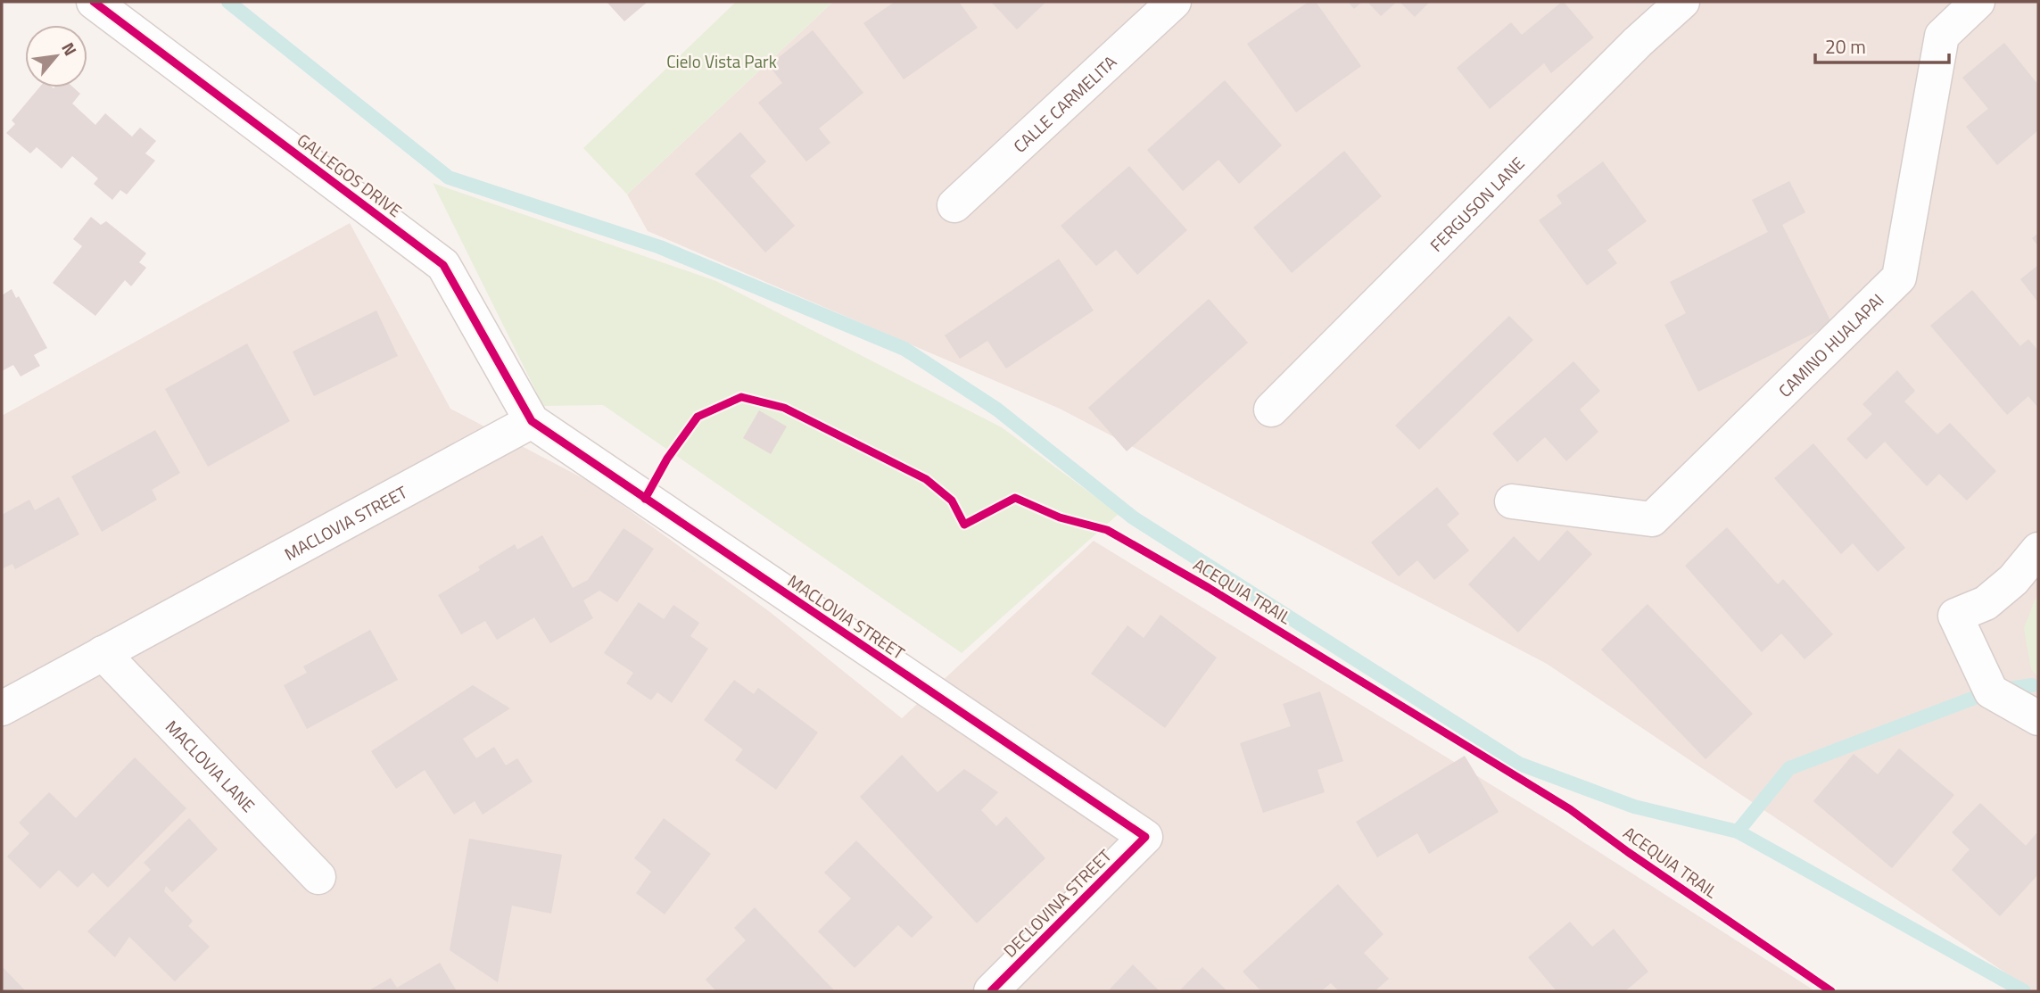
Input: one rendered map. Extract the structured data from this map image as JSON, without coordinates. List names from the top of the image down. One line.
{"streets":{"street":["CALLE CARMELITA","GALLEGOS DRIVE","FERGUSON LANE","CAMINO HUALAPAI","MACLOVIA STREET","MACLOVIA LANE","DECLOVINA STREET"],"cycle path":["ACEQUIA TRAIL"]},"crossings":[["GALLEGOS DRIVE","MACLOVIA STREET"],["MACLOVIA STREET","MACLOVIA LANE"],["MACLOVIA STREET","DECLOVINA STREET"]],"parks":["Cielo Vista Park"],"scale_bar":"20 m","north":"top right"}
